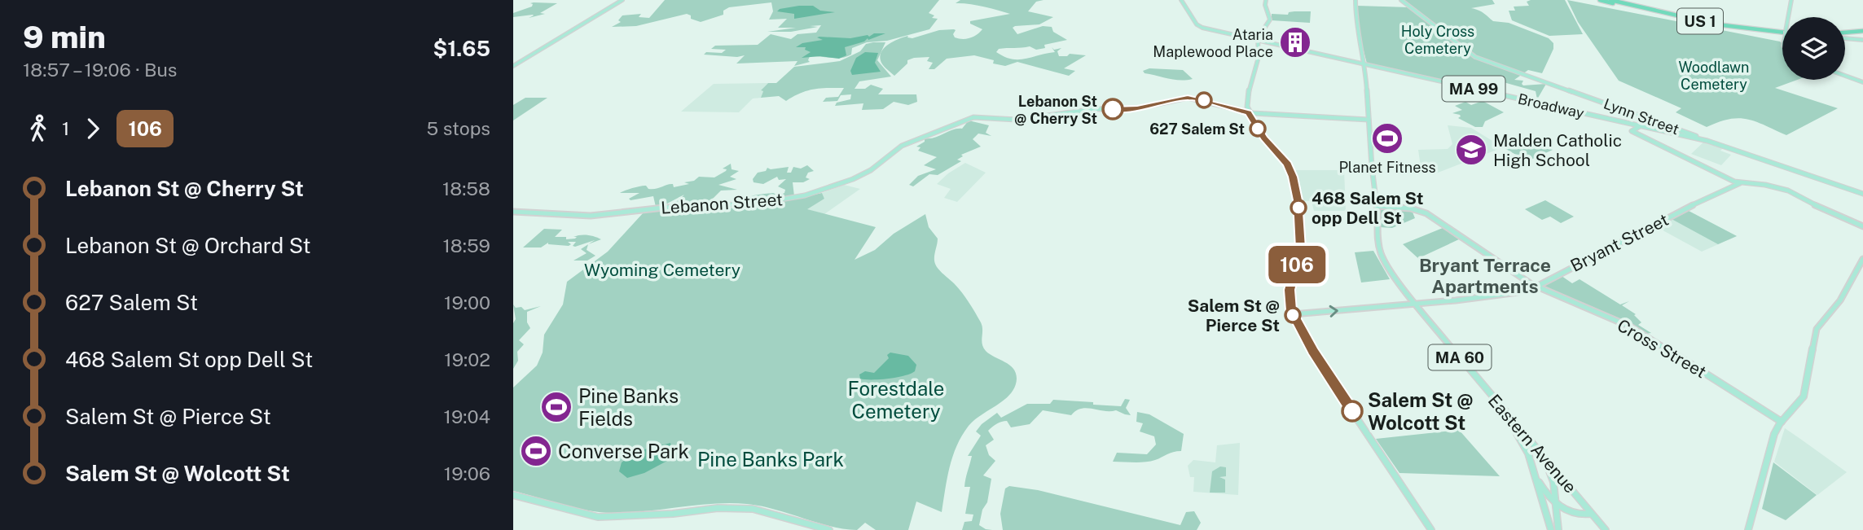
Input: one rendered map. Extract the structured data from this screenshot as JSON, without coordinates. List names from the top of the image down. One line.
{"streets":{"highway":["US 1"],"main road":["MA 99","Broadway","Lynn Street","Lebanon Street","Bryant Street","Cross Street","MA 60","Eastern Avenue"]},"crossings":[["Broadway","Lynn Street"],["Broadway","Eastern Avenue"],["Lebanon Street","Eastern Avenue"],["Bryant Street","Cross Street"],["Bryant Street","Eastern Avenue"],["Cross Street","Eastern Avenue"],["MA 60","Eastern Avenue"]],"districts":["Bryant Terrace Apartments"],"parks":["Holy Cross Cemetery","Woodlawn Cemetery","Wyoming Cemetery","Forestdale Cemetery","Pine Banks Park"],"places":{"building":["Ataria Maplewood Place"],"other":["Lebanon St @ Cherry St","627 Salem St","468 Salem St opp Dell St","Salem St @ Pierce St","Salem St @ Wolcott St"],"sports":["Planet Fitness","Pine Banks Fields","Converse Park"],"school or university":["Malden Catholic High School"]},"lines":["bus line 106"],"page":{"heading":["9 min","18:57 – 19:06 · Bus","$1.65"],"on_map":"106","legs":["1","106","5 stops"],"list":[{"name":"Lebanon St @ Cherry St","value":"18:58"},{"name":"Lebanon St @ Orchard St","value":"18:59"},{"name":"627 Salem St","value":"19:00"},{"name":"468 Salem St opp Dell St","value":"19:02"},{"name":"Salem St @ Pierce St","value":"19:04"},{"name":"Salem St @ Wolcott St","value":"19:06"}]}}
